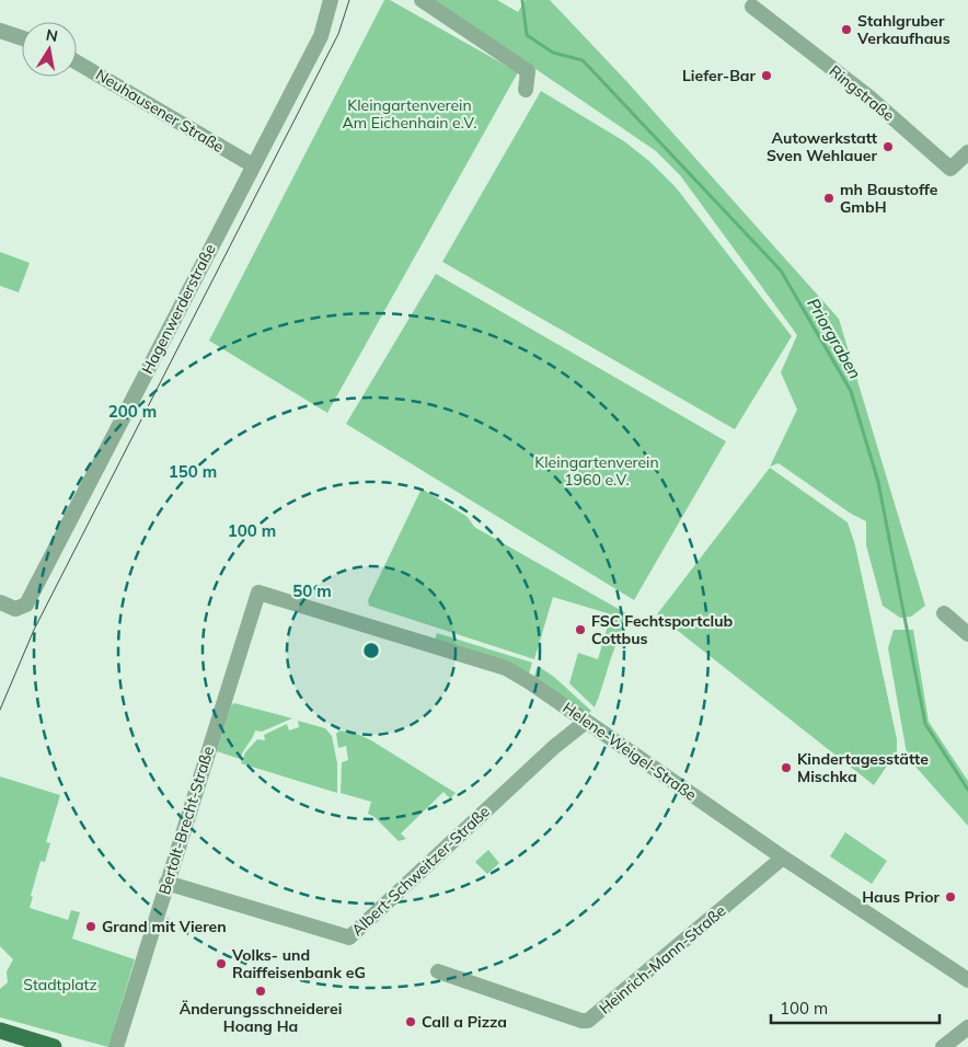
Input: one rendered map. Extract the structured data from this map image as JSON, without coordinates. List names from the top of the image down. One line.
{"streets":{"street":["Ringstraße","Neuhausener Straße","Hagenwerderstraße","Helene-Weigel-Straße","Bertolt-Brecht-Straße","Albert-Schweitzer-Straße","Heinrich-Mann-Straße"]},"crossings":[["Neuhausener Straße","Hagenwerderstraße"],["Helene-Weigel-Straße","Bertolt-Brecht-Straße"],["Helene-Weigel-Straße","Albert-Schweitzer-Straße"],["Helene-Weigel-Straße","Heinrich-Mann-Straße"],["Bertolt-Brecht-Straße","Albert-Schweitzer-Straße"]],"water":["Priorgraben"],"parks":["Kleingartenverein Am Eichenhain e.V.","Kleingartenverein 1960 e.V.","Stadtplatz"],"places":["Stahlgruber Verkaufhaus","Liefer-Bar","Autowerkstatt Sven Wehlauer","mh Baustoffe GmbH","FSC Fechtsportclub Cottbus","Kindertagesstätte Mischka","Haus Prior","Grand mit Vieren","Volks- und Raiffeisenbank eG","Änderungsschneiderei Hoang Ha","Call a Pizza"],"scale_bar":"100 m","north":"top","rings":["200 m","150 m","100 m","50 m"]}
